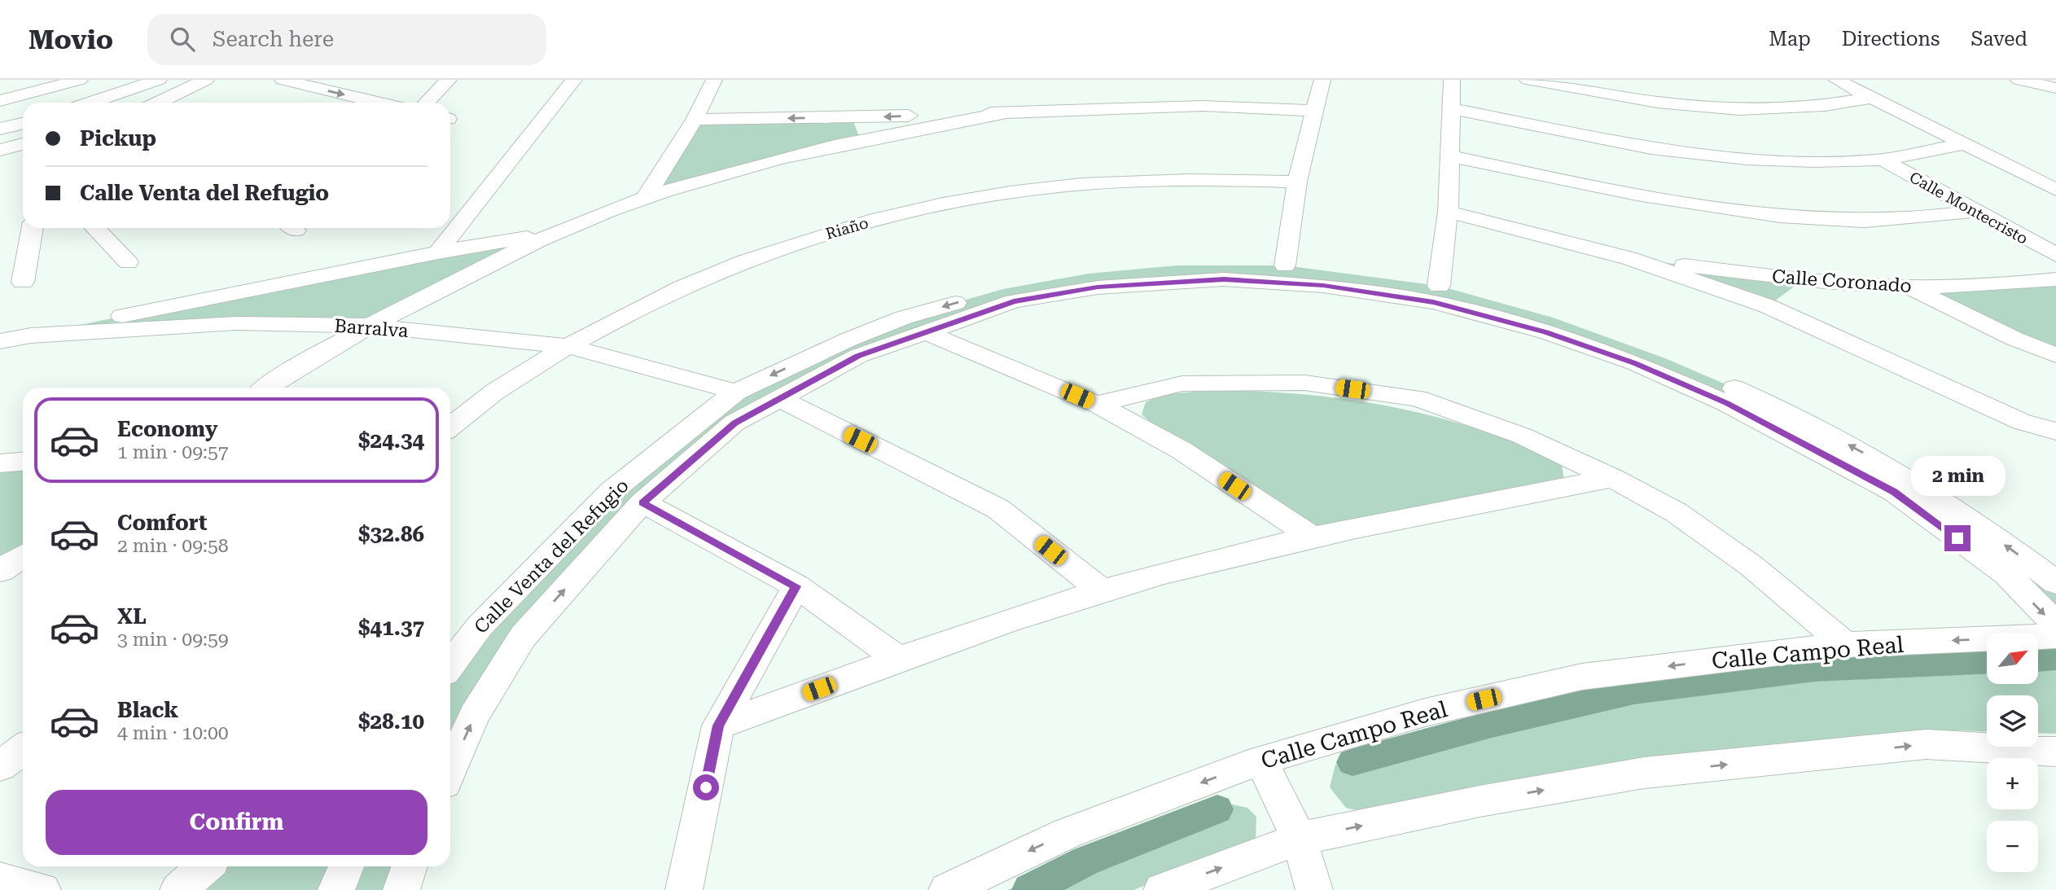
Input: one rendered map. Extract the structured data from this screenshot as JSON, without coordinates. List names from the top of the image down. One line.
{"streets":{"street":["Calle Montecristo","Riaño","Calle Coronado","Barralva","Calle Venta del Refugio","Calle Campo Real"]},"crossings":[["Riaño","Barralva"],["Barralva","Calle Venta del Refugio"]],"north":"top right","page":{"header":"Movio","search":"Search here","nav":["Map","Directions","Saved"],"banner":["Pickup","Calle Venta del Refugio"],"list":[{"name":"Economy","note":"1 min · 09:57","value":"$24.34"},{"name":"Comfort","note":"2 min · 09:58","value":"$32.86"},{"name":"XL","note":"3 min · 09:59","value":"$41.37"},{"name":"Black","note":"4 min · 10:00","value":"$28.10"}],"bubble":"2 min","map_buttons":["+","−"],"buttons":"Confirm"}}
